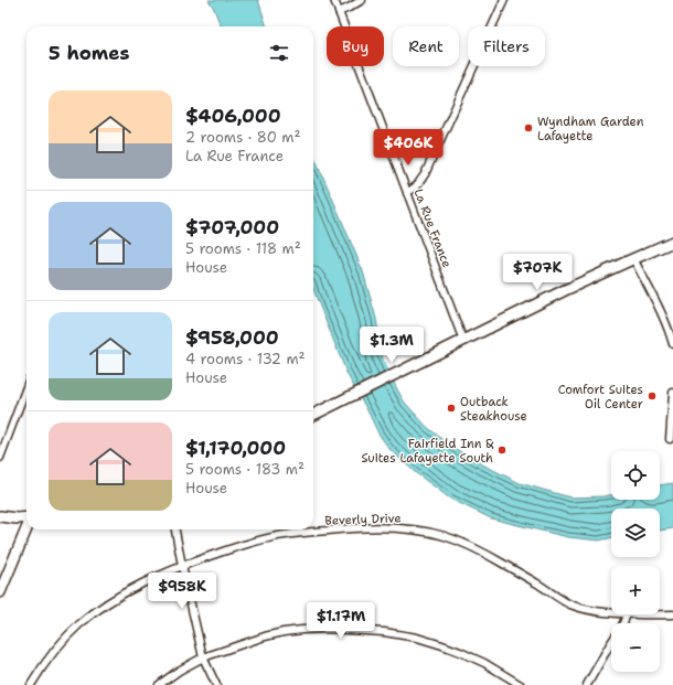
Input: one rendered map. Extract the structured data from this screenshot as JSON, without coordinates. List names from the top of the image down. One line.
{"streets":{"street":["La Rue France","Beverly Drive"]},"places":["Wyndham Garden Lafayette","Comfort Suites Oil Center","Outback Steakhouse","Fairfield Inn & Suites Lafayette South"],"page":{"chip":["Buy","Rent","Filters"],"heading":"5 homes","list":[{"name":"$406,000","note":"2 rooms · 80 m² · La Rue France"},{"name":"$707,000","note":"5 rooms · 118 m² · House"},{"name":"$958,000","note":"4 rooms · 132 m² · House"},{"name":"$1,170,000","note":"5 rooms · 183 m² · House"}],"price":["$406K","$707K","$1.3M","$958K","$1.17M"],"map_buttons":["+","−"]}}
